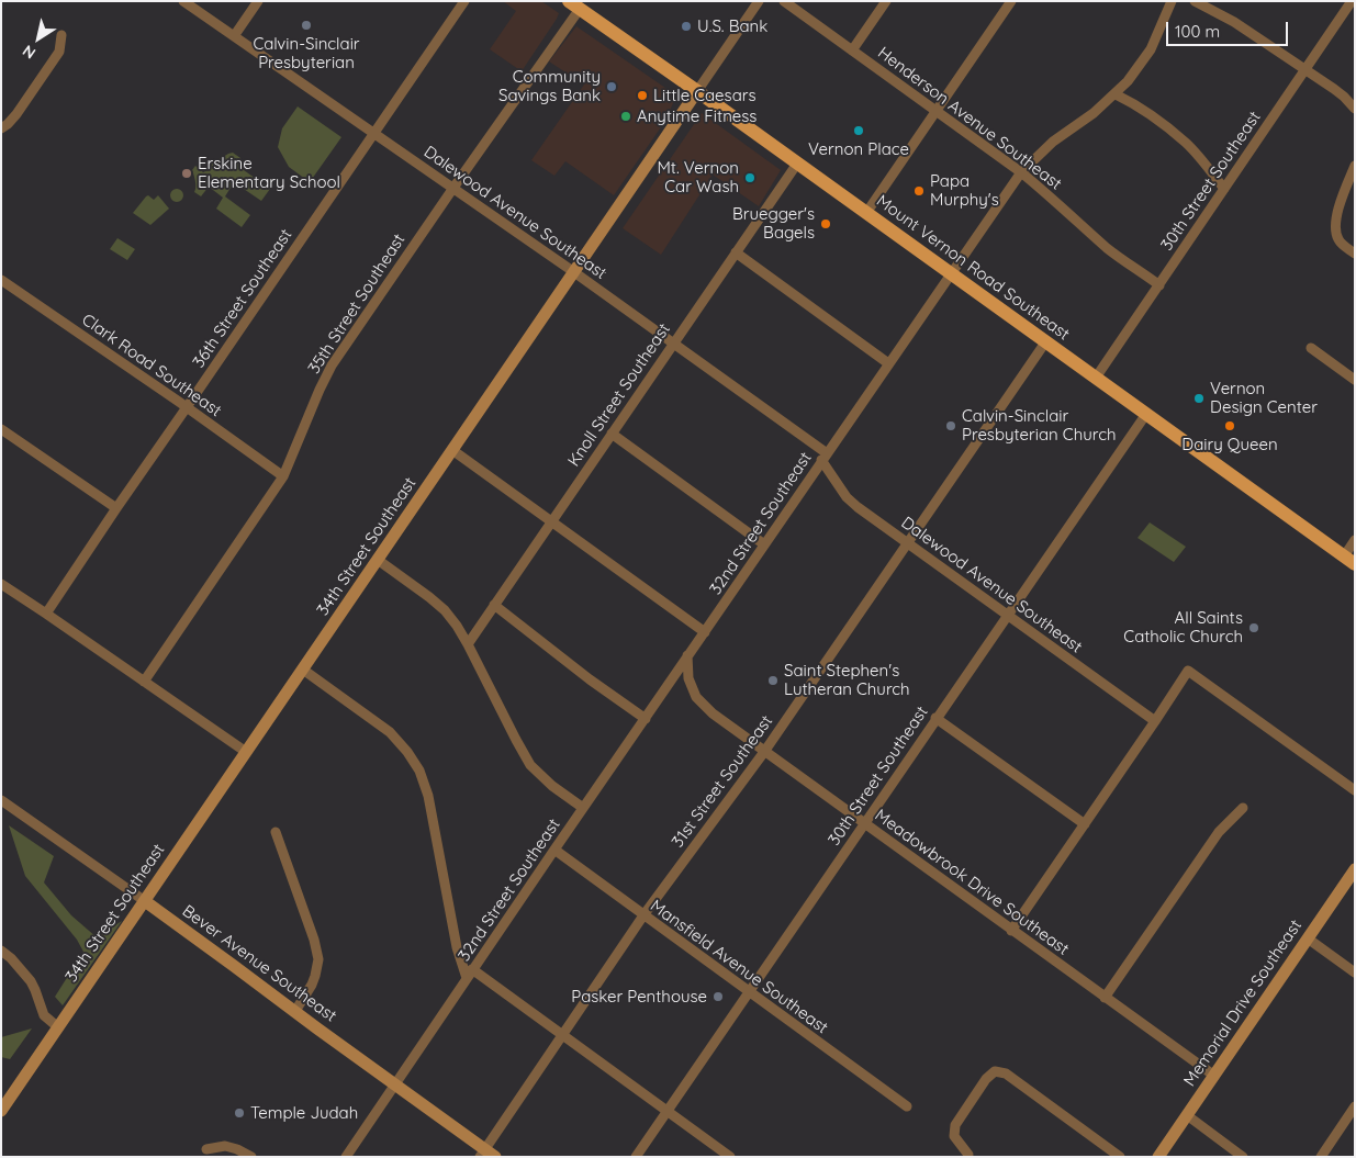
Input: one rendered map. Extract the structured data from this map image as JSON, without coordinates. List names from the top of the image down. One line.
{"streets":{"main road":["Mount Vernon Road Southeast"],"street":["Henderson Avenue Southeast","30th Street Southeast","Dalewood Avenue Southeast","36th Street Southeast","35th Street Southeast","Clark Road Southeast","Knoll Street Southeast","32nd Street Southeast","34th Street Southeast","31st Street Southeast","Meadowbrook Drive Southeast","Bever Avenue Southeast","Mansfield Avenue Southeast","Memorial Drive Southeast"]},"crossings":[["Henderson Avenue Southeast","30th Street Southeast"],["Henderson Avenue Southeast","32nd Street Southeast"],["30th Street Southeast","Dalewood Avenue Southeast"],["30th Street Southeast","Mount Vernon Road Southeast"],["30th Street Southeast","Meadowbrook Drive Southeast"],["30th Street Southeast","Mansfield Avenue Southeast"],["Dalewood Avenue Southeast","36th Street Southeast"],["Dalewood Avenue Southeast","35th Street Southeast"],["Dalewood Avenue Southeast","Knoll Street Southeast"],["Dalewood Avenue Southeast","32nd Street Southeast"],["Dalewood Avenue Southeast","34th Street Southeast"],["Dalewood Avenue Southeast","31st Street Southeast"],["Mount Vernon Road Southeast","35th Street Southeast"],["Mount Vernon Road Southeast","Knoll Street Southeast"],["Mount Vernon Road Southeast","32nd Street Southeast"],["Mount Vernon Road Southeast","34th Street Southeast"],["Mount Vernon Road Southeast","31st Street Southeast"],["36th Street Southeast","Clark Road Southeast"],["35th Street Southeast","Clark Road Southeast"],["32nd Street Southeast","Meadowbrook Drive Southeast"],["32nd Street Southeast","Bever Avenue Southeast"],["32nd Street Southeast","Mansfield Avenue Southeast"],["34th Street Southeast","Bever Avenue Southeast"],["31st Street Southeast","Meadowbrook Drive Southeast"],["31st Street Southeast","Bever Avenue Southeast"],["31st Street Southeast","Mansfield Avenue Southeast"],["Meadowbrook Drive Southeast","Memorial Drive Southeast"]],"places":["Calvin-Sinclair Presbyterian","U.S. Bank","Community Savings Bank","Little Caesars","Anytime Fitness","Vernon Place","Erskine Elementary School","Mt. Vernon Car Wash","Papa Murphy's","Bruegger's Bagels","Vernon Design Center","Calvin-Sinclair Presbyterian Church","Dairy Queen","All Saints Catholic Church","Saint Stephen's Lutheran Church","Pasker Penthouse","Temple Judah"],"scale_bar":"100 m","north":"bottom left"}
